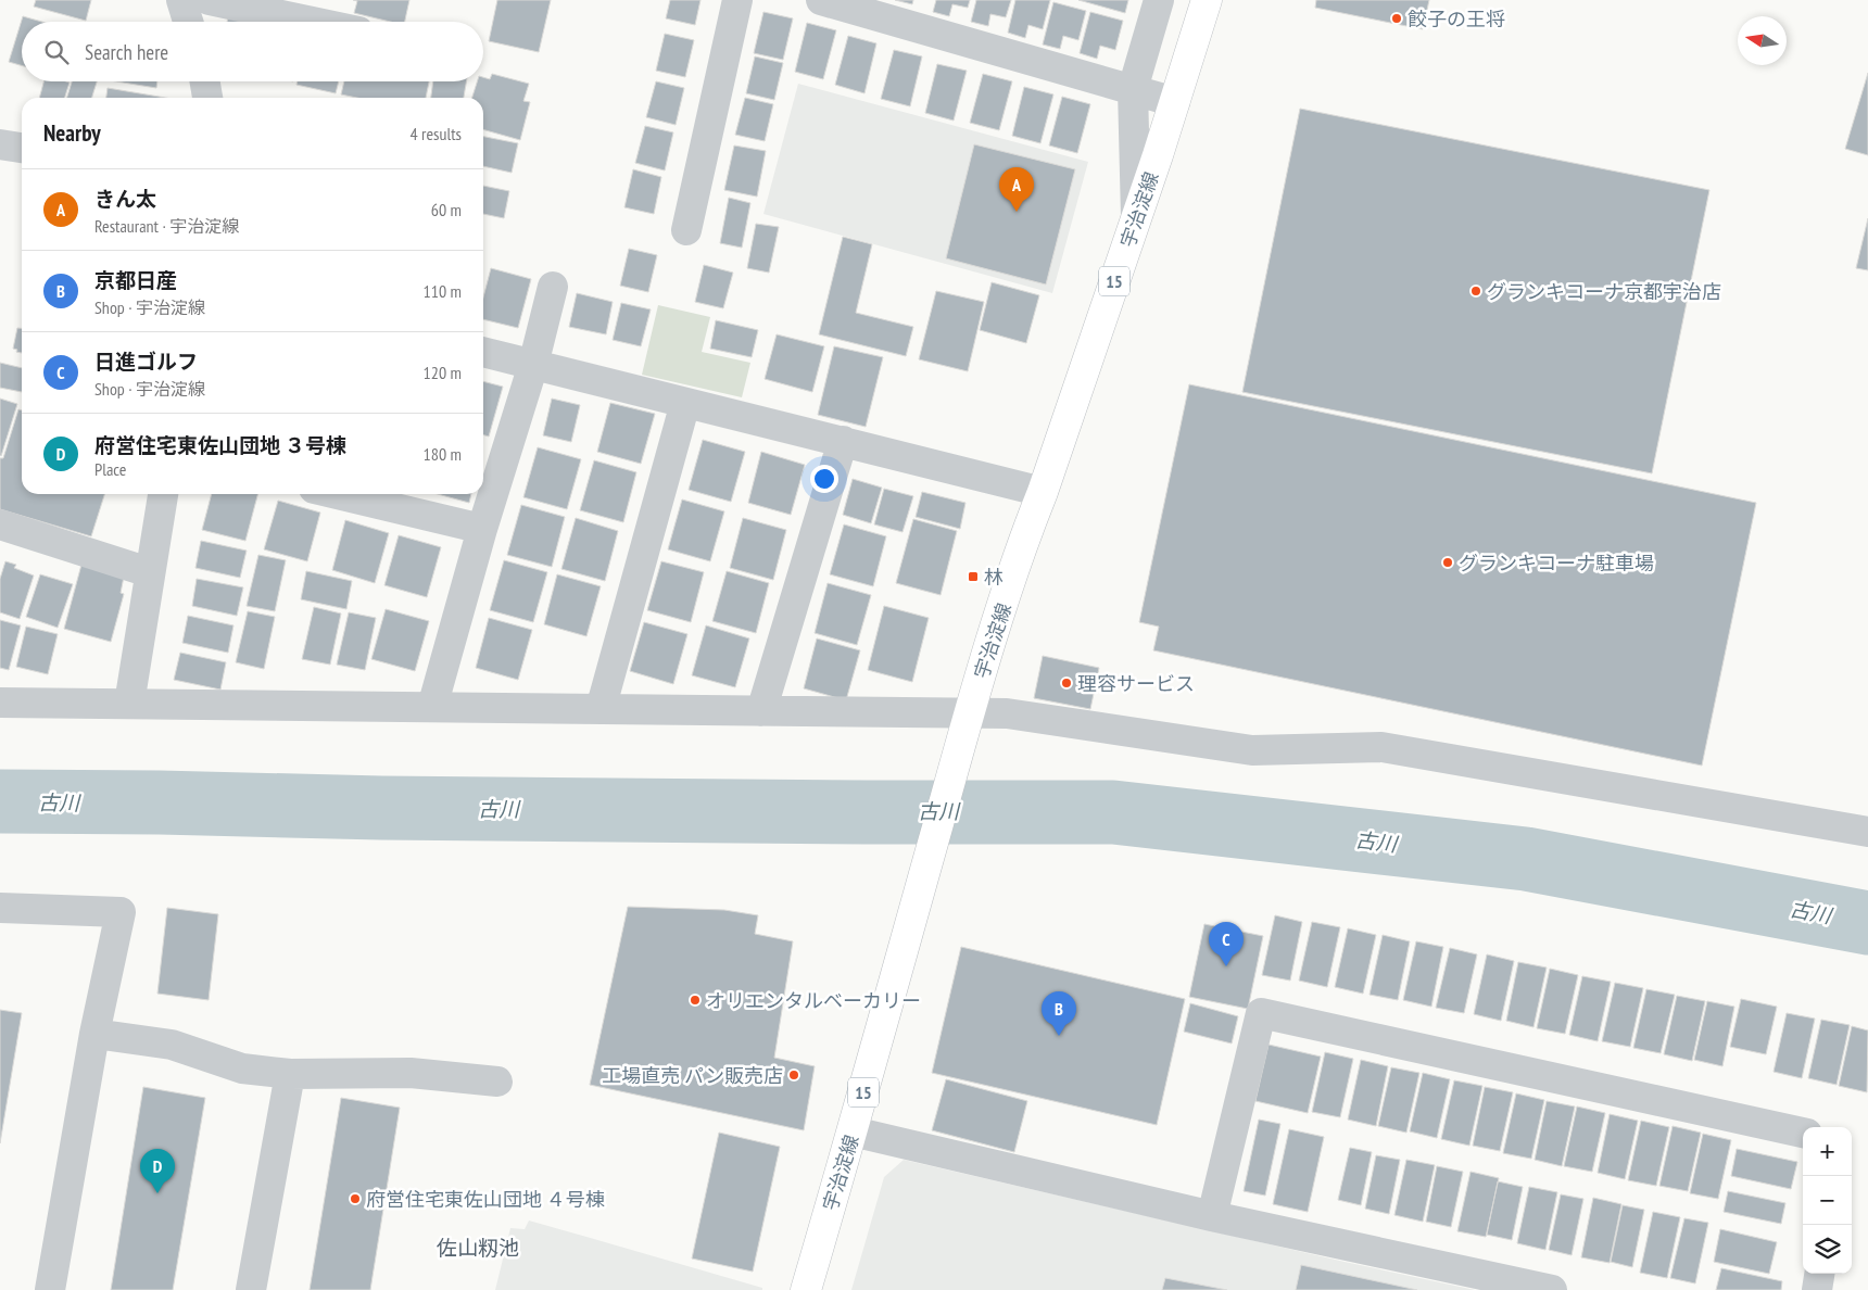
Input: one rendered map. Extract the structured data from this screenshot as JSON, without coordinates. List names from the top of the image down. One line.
{"streets":{"main road":["宇治淀線","15"]},"districts":["佐山籾池"],"water":["古川"],"places":{"other":["餃子の王将","グランキコーナ京都宇治店","グランキコーナ駐車場","理容サービス","オリエンタルベーカリー","工場直売 パン販売店","府営住宅東佐山団地 ４号棟"],"transit":["林"]},"north":"left","page":{"search":"Search here","heading":["Nearby","4 results"],"pins":["A","C","B","D"],"list":[{"mark":"A","name":"きん太","note":"Restaurant · 宇治淀線","value":"60 m"},{"mark":"B","name":"京都日産","note":"Shop · 宇治淀線","value":"110 m"},{"mark":"C","name":"日進ゴルフ","note":"Shop · 宇治淀線","value":"120 m"},{"mark":"D","name":"府営住宅東佐山団地 ３号棟","note":"Place","value":"180 m"}],"map_buttons":["+","−"]}}
